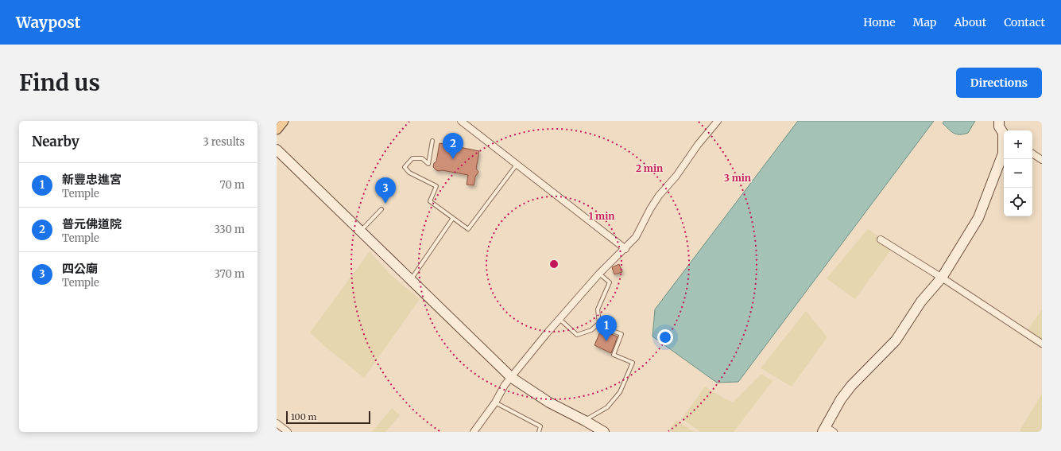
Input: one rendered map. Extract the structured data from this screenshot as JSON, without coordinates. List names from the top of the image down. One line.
{"scale_bar":"100 m","page":{"header":"Waypost","nav":["Home","Map","About","Contact"],"buttons":"Directions","title":"Find us","heading":["Nearby","3 results"],"map_buttons":["+","−"],"pins":["2","3","1"],"list":[{"mark":"1","name":"新豐忠進宮","note":"Temple","value":"70 m"},{"mark":"2","name":"普元佛道院","note":"Temple","value":"330 m"},{"mark":"3","name":"四公廟","note":"Temple","value":"370 m"}],"scale":"100 m"},"rings":["2 min","3 min","1 min"]}
